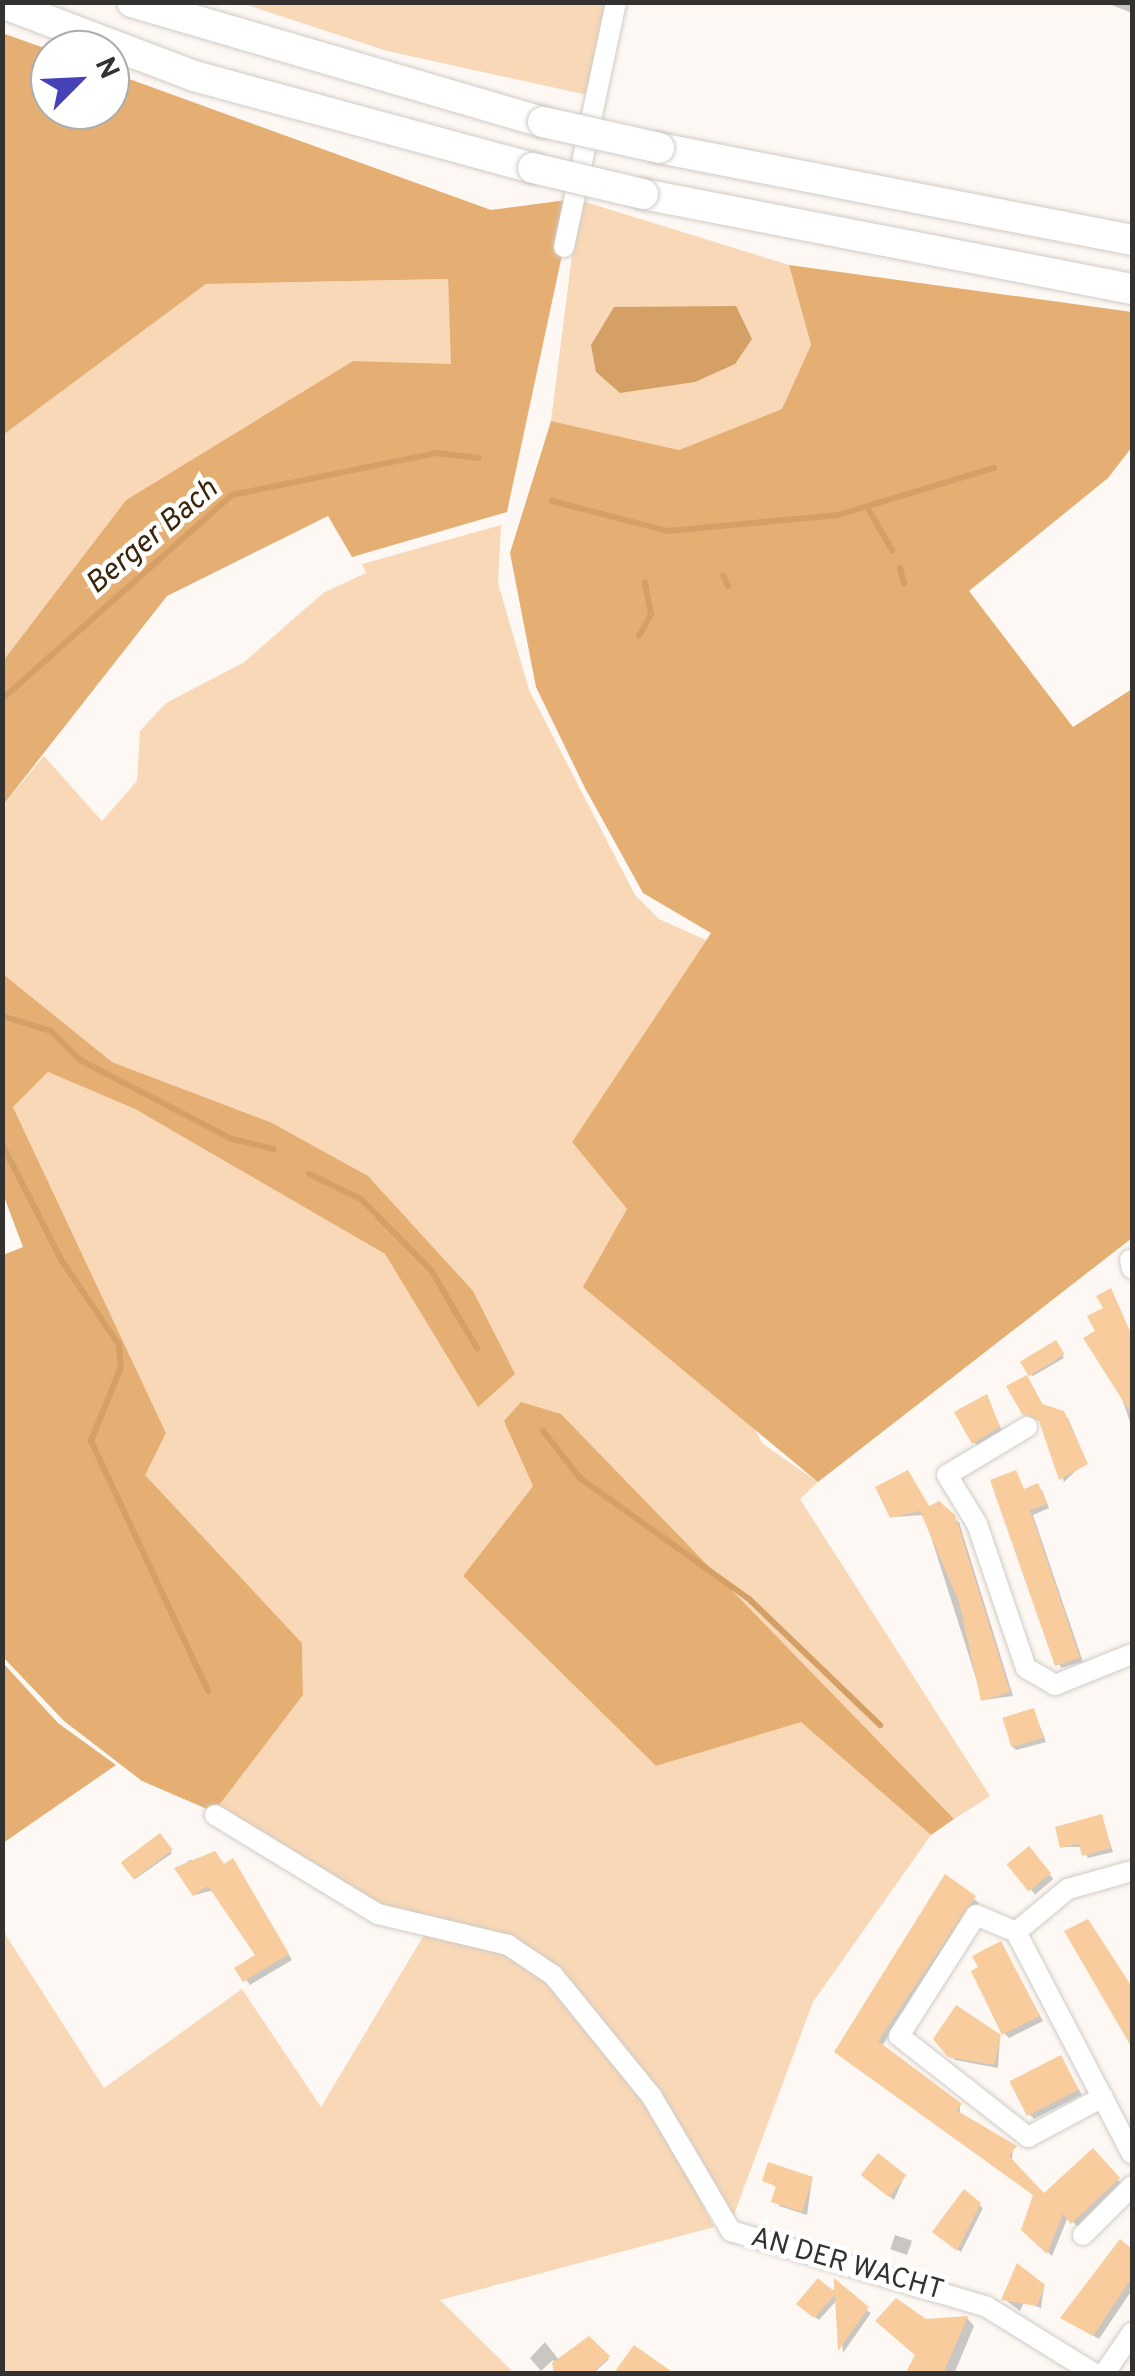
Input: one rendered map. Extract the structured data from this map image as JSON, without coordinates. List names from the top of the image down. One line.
{"streets":{"street":["AN DER WACHT"]},"water":["Berger Bach"],"north":"top right"}
